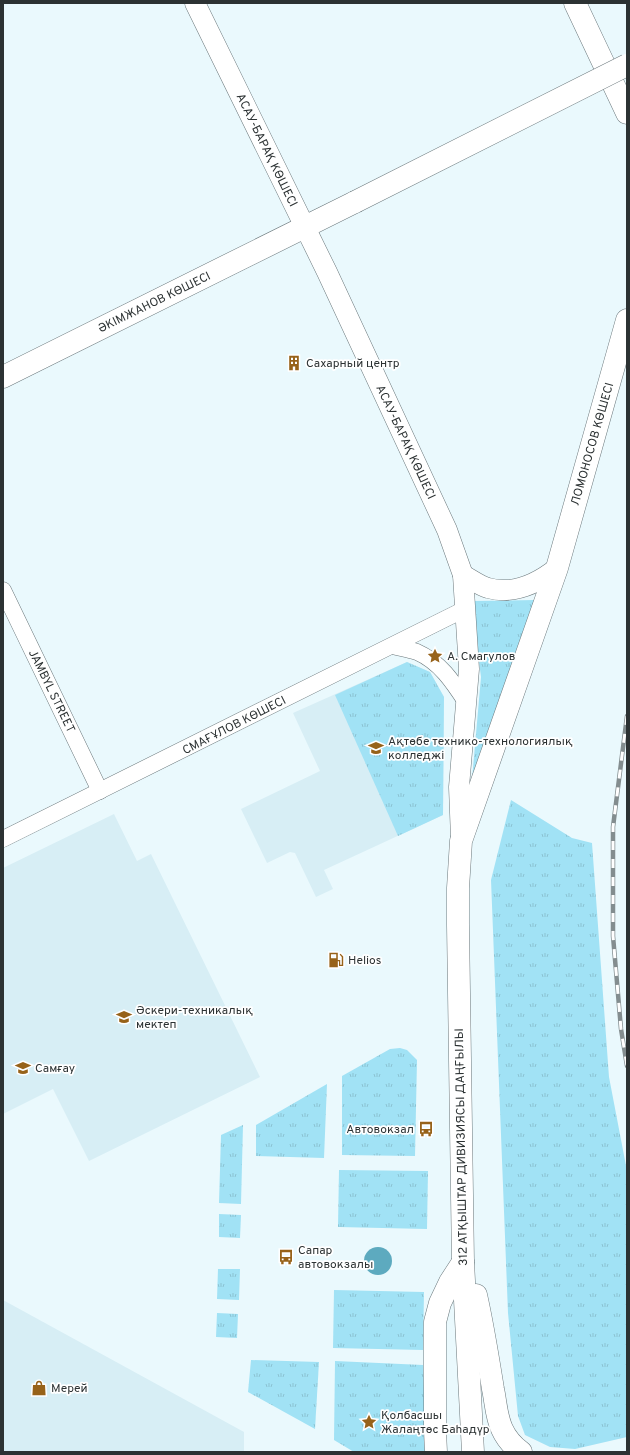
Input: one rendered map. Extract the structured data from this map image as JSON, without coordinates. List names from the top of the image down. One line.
{"streets":{"main road":["ӘКІМЖАНОВ КӨШЕСІ","ЛОМОНОСОВ КӨШЕСІ","312 АТҚЫШТАР ДИВИЗИЯСЫ ДАҢҒЫЛЫ"],"street":["АСАУ-БАРАҚ КӨШЕСІ","JAMBYL STREET","СМАҒҰЛОВ КӨШЕСІ"]},"crossings":[["АСАУ-БАРАҚ КӨШЕСІ","ӘКІМЖАНОВ КӨШЕСІ"],["АСАУ-БАРАҚ КӨШЕСІ","ЛОМОНОСОВ КӨШЕСІ"],["АСАУ-БАРАҚ КӨШЕСІ","СМАҒҰЛОВ КӨШЕСІ"],["АСАУ-БАРАҚ КӨШЕСІ","312 АТҚЫШТАР ДИВИЗИЯСЫ ДАҢҒЫЛЫ"],["ЛОМОНОСОВ КӨШЕСІ","312 АТҚЫШТАР ДИВИЗИЯСЫ ДАҢҒЫЛЫ"],["JAMBYL STREET","СМАҒҰЛОВ КӨШЕСІ"]],"places":{"building":["Сахарный центр"],"place":["А. Смагулов","Қолбасшы Жалаңтөс Баһадүр"],"school or university":["Ақтөбе технико-технологиялық колледжі","Әскери-техникалық мектеп","Самғау"],"fuel station":["Helios"],"bus stop":["Автовокзал","Сапар автовокзалы"],"shop":["Мерей"]}}
